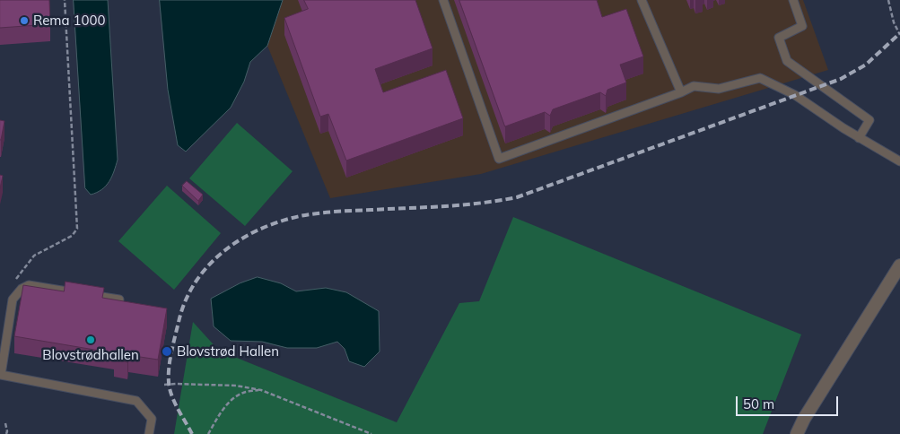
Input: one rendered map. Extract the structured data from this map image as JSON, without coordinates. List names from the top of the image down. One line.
{"places":["Rema 1000","Blovstrødhallen","Blovstrød Hallen"],"scale_bar":"50 m"}
